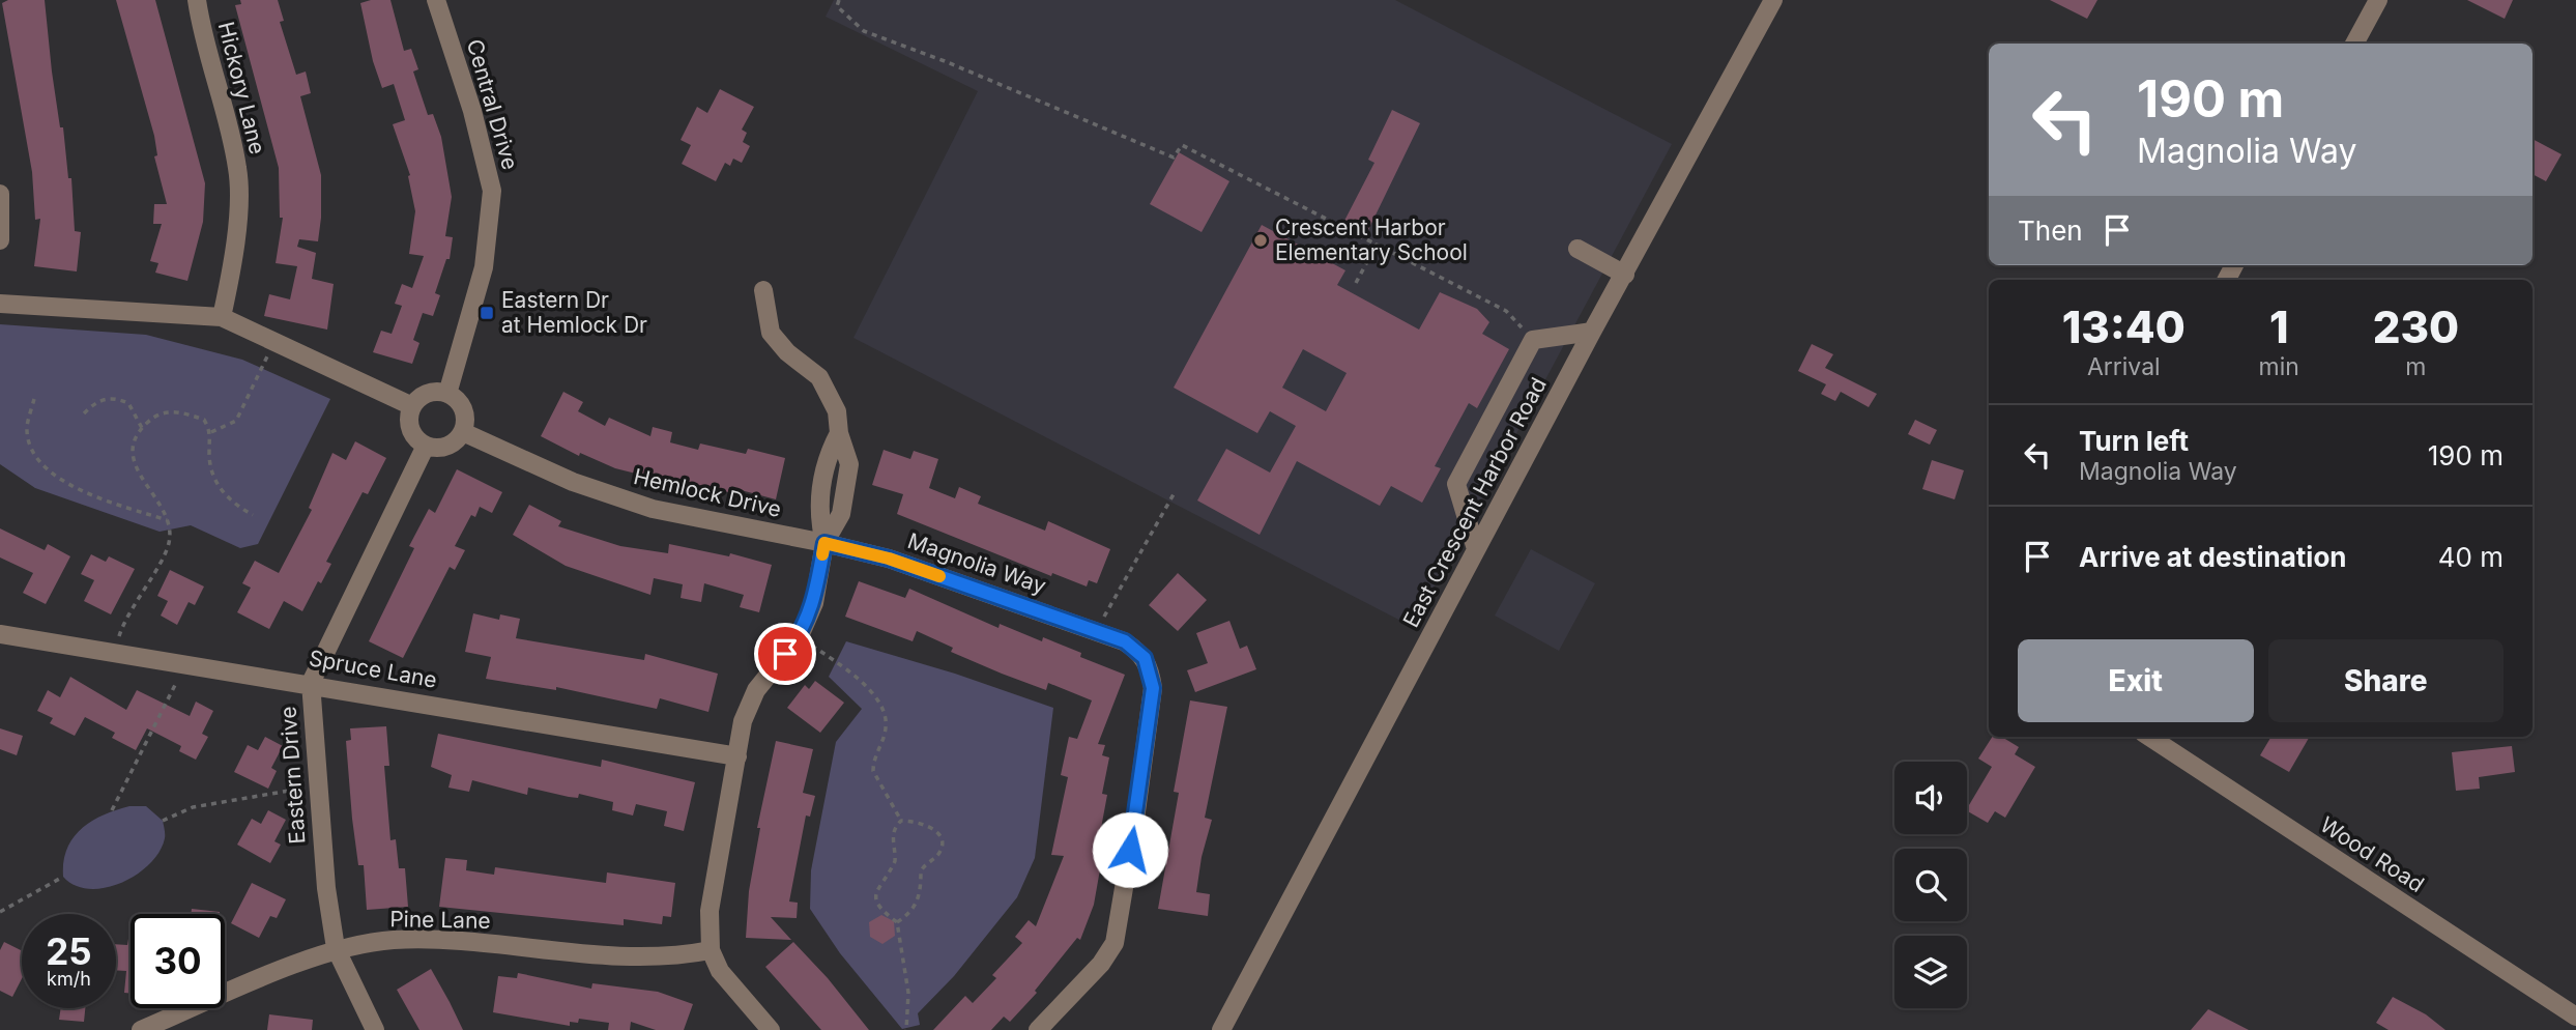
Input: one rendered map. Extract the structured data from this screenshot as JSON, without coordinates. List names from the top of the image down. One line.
{"streets":{"street":["Hickory Lane","Central Drive","Hemlock Drive","East Crescent Harbor Road","Magnolia Way","Spruce Lane","Eastern Drive","Wood Road","Pine Lane"]},"crossings":[["Central Drive","Hemlock Drive"],["Central Drive","Eastern Drive"],["Hemlock Drive","Magnolia Way"],["Hemlock Drive","Eastern Drive"],["Spruce Lane","Eastern Drive"],["Eastern Drive","Pine Lane"]],"places":{"other":["Crescent Harbor Elementary School"],"transit":["Eastern Dr at Hemlock Dr"]},"page":{"turn":["190 m","Magnolia Way"],"then":"Then","eta":["13:40","Arrival","1","min","230","m"],"list":[{"name":"Turn left","note":"Magnolia Way","value":"190 m"},{"name":"Arrive at destination","value":"40 m"}],"buttons":["Exit","Share"],"speed":"25 km/h","limit":"30"}}
